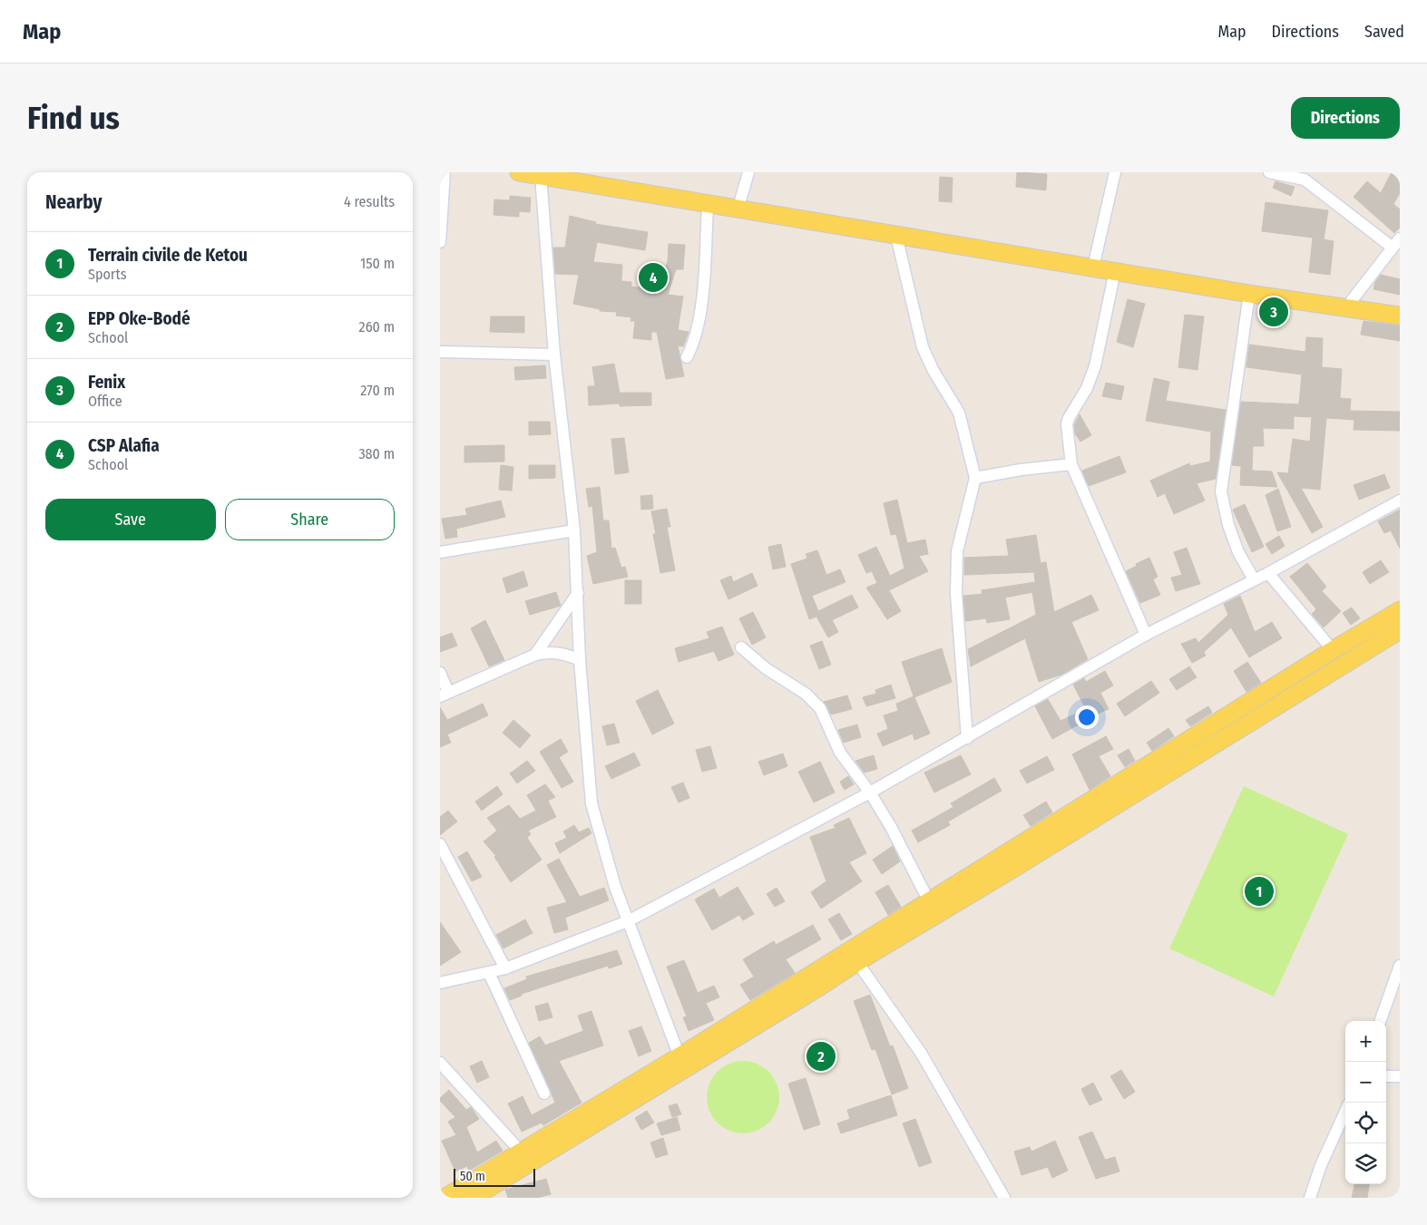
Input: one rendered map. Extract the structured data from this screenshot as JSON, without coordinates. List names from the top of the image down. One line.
{"scale_bar":"50 m","page":{"header":"Map","nav":["Map","Directions","Saved"],"buttons":["Directions",["Save","Share"]],"title":"Find us","heading":["Nearby","4 results"],"list":[{"mark":"1","name":"Terrain civile de Ketou","note":"Sports","value":"150 m"},{"mark":"2","name":"EPP Oke-Bodé","note":"School","value":"260 m"},{"mark":"3","name":"Fenix","note":"Office","value":"270 m"},{"mark":"4","name":"CSP Alafia","note":"School","value":"380 m"}],"pins":["4","3","1","2"],"map_buttons":["+","−"],"scale":"50 m"}}
